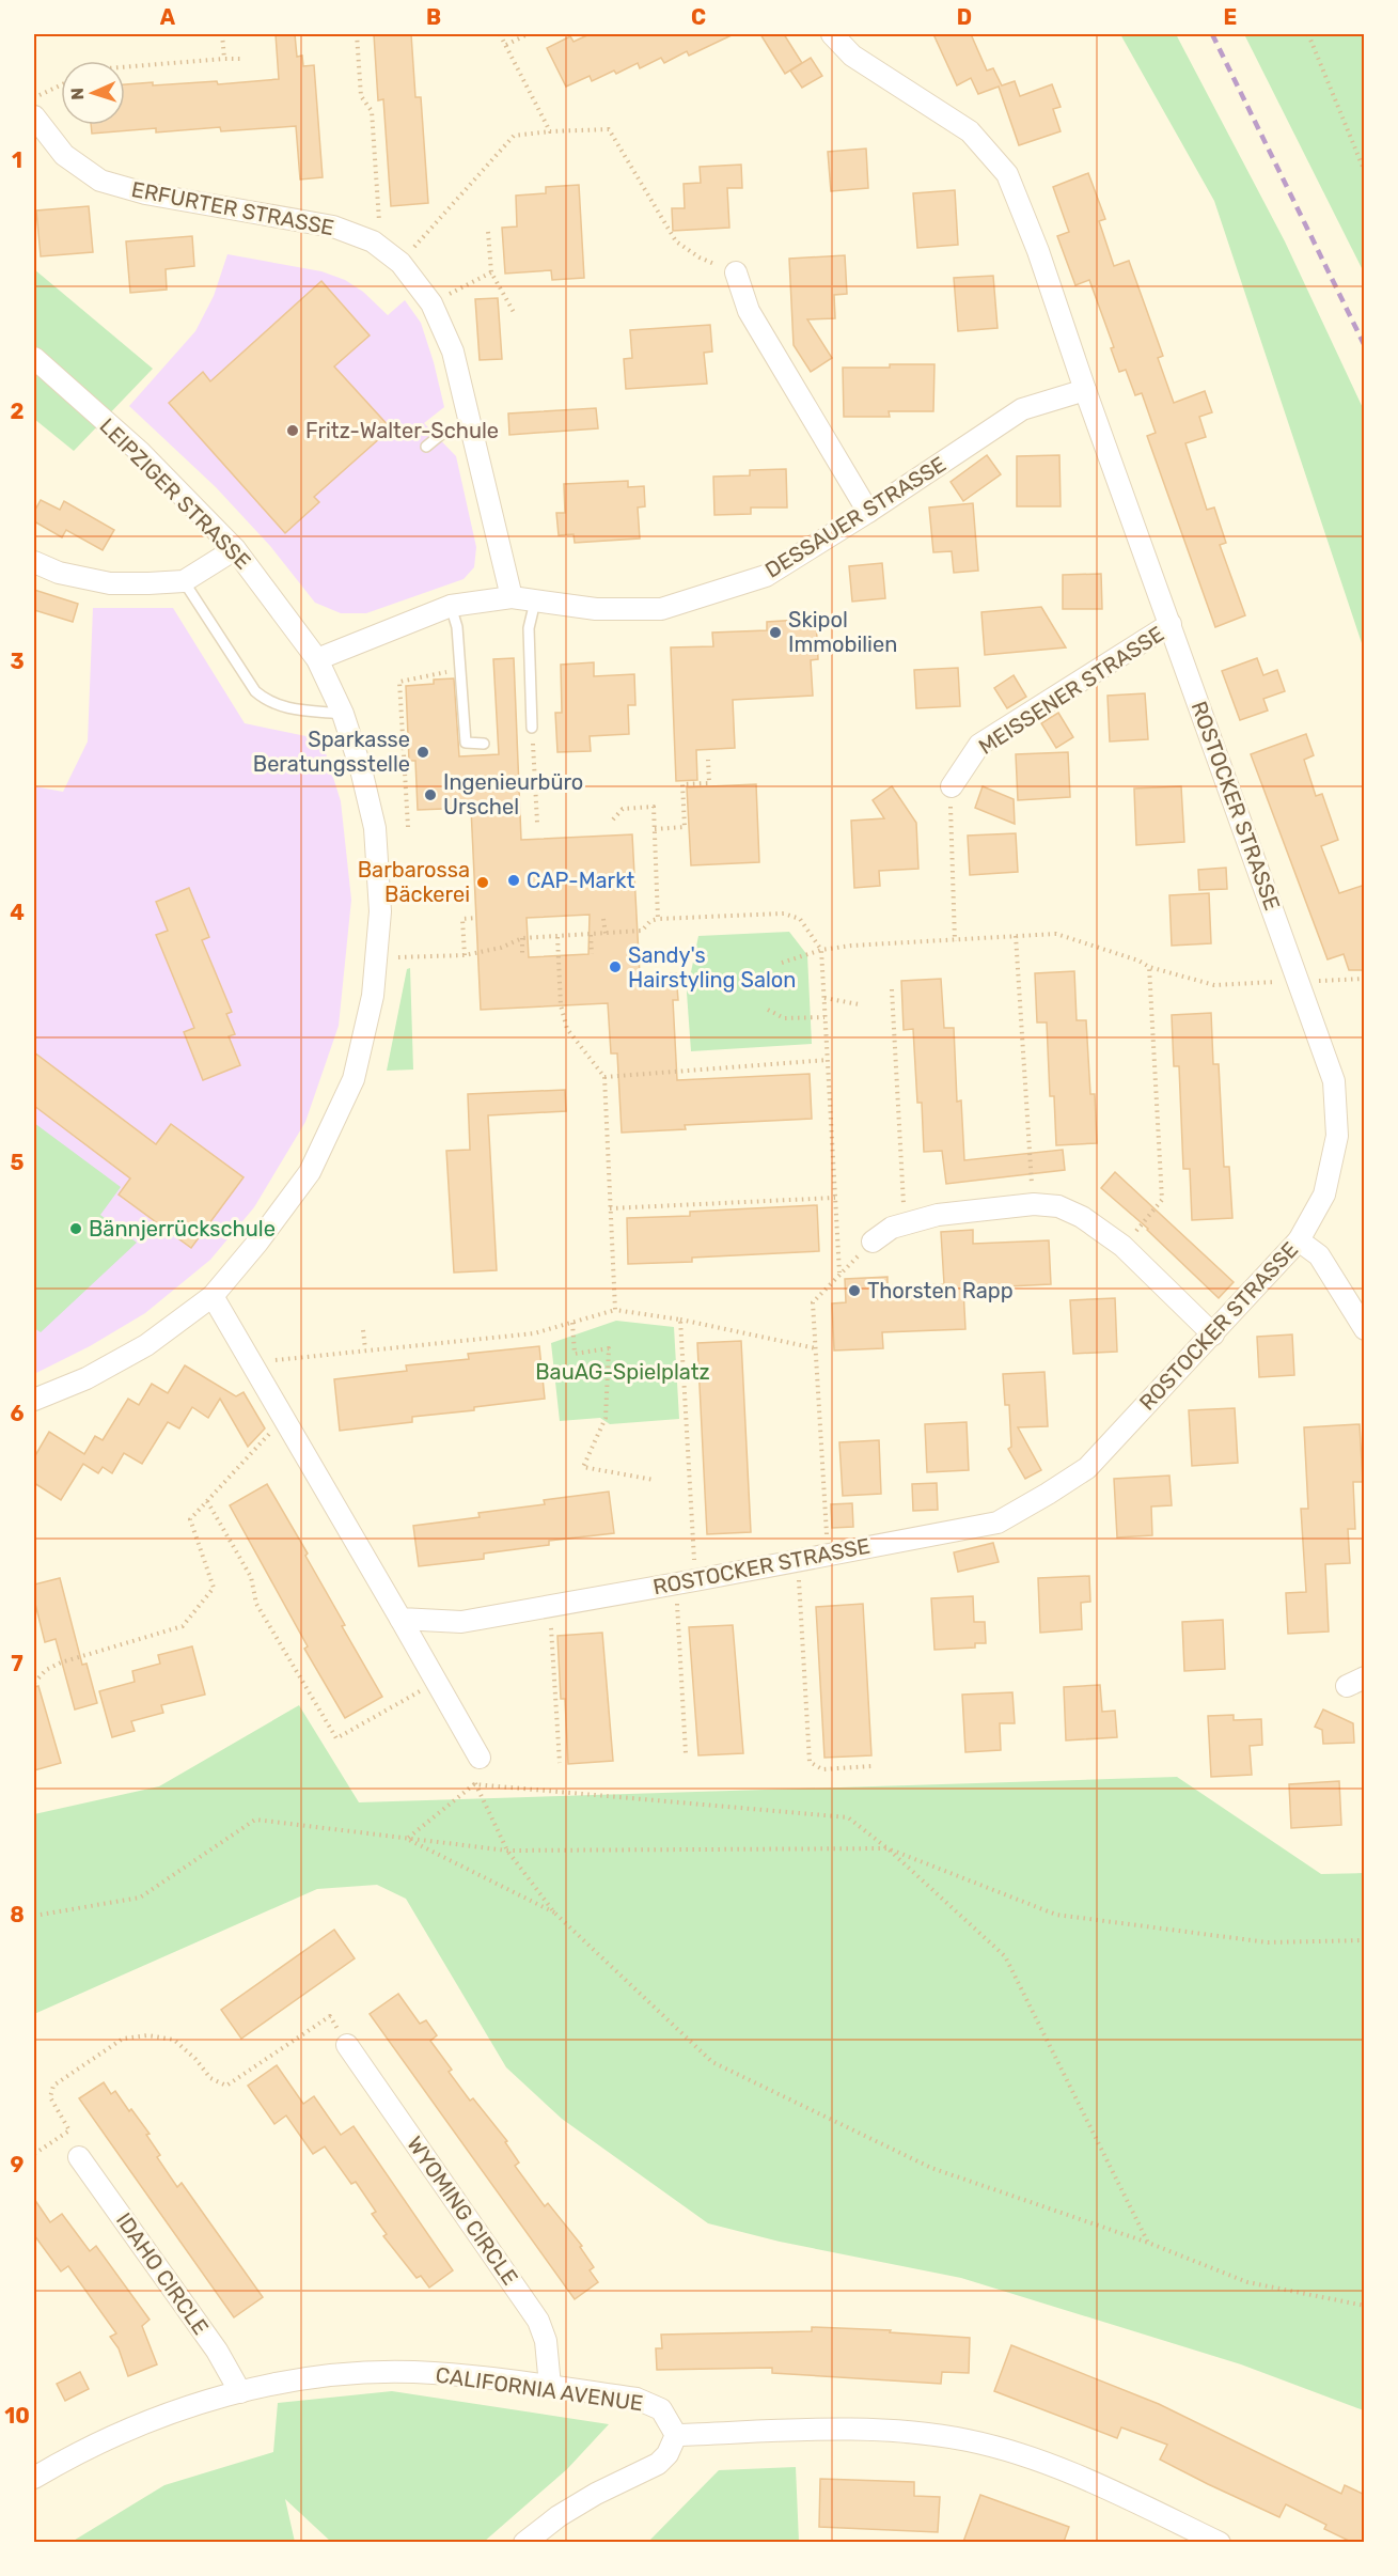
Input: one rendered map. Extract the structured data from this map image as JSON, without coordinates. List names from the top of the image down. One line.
{"streets":{"street":["ERFURTER STRASSE","LEIPZIGER STRASSE","DESSAUER STRASSE","MEISSENER STRASSE","ROSTOCKER STRASSE","WYOMING CIRCLE","IDAHO CIRCLE","CALIFORNIA AVENUE"]},"crossings":[["ERFURTER STRASSE","DESSAUER STRASSE"],["LEIPZIGER STRASSE","DESSAUER STRASSE"],["DESSAUER STRASSE","ROSTOCKER STRASSE"],["MEISSENER STRASSE","ROSTOCKER STRASSE"],["WYOMING CIRCLE","CALIFORNIA AVENUE"],["IDAHO CIRCLE","CALIFORNIA AVENUE"]],"parks":["BauAG-Spielplatz"],"places":["Fritz-Walter-Schule","Skipol Immobilien","Sparkasse Beratungsstelle","Ingenieurbüro Urschel","CAP-Markt","Barbarossa Bäckerei","Sandy's Hairstyling Salon","Bännjerrückschule","Thorsten Rapp"],"north":"left","grid":{"columns":["A","B","C","D","E"],"rows":["1","2","3","4","5","6","7","8","9","10"]}}
